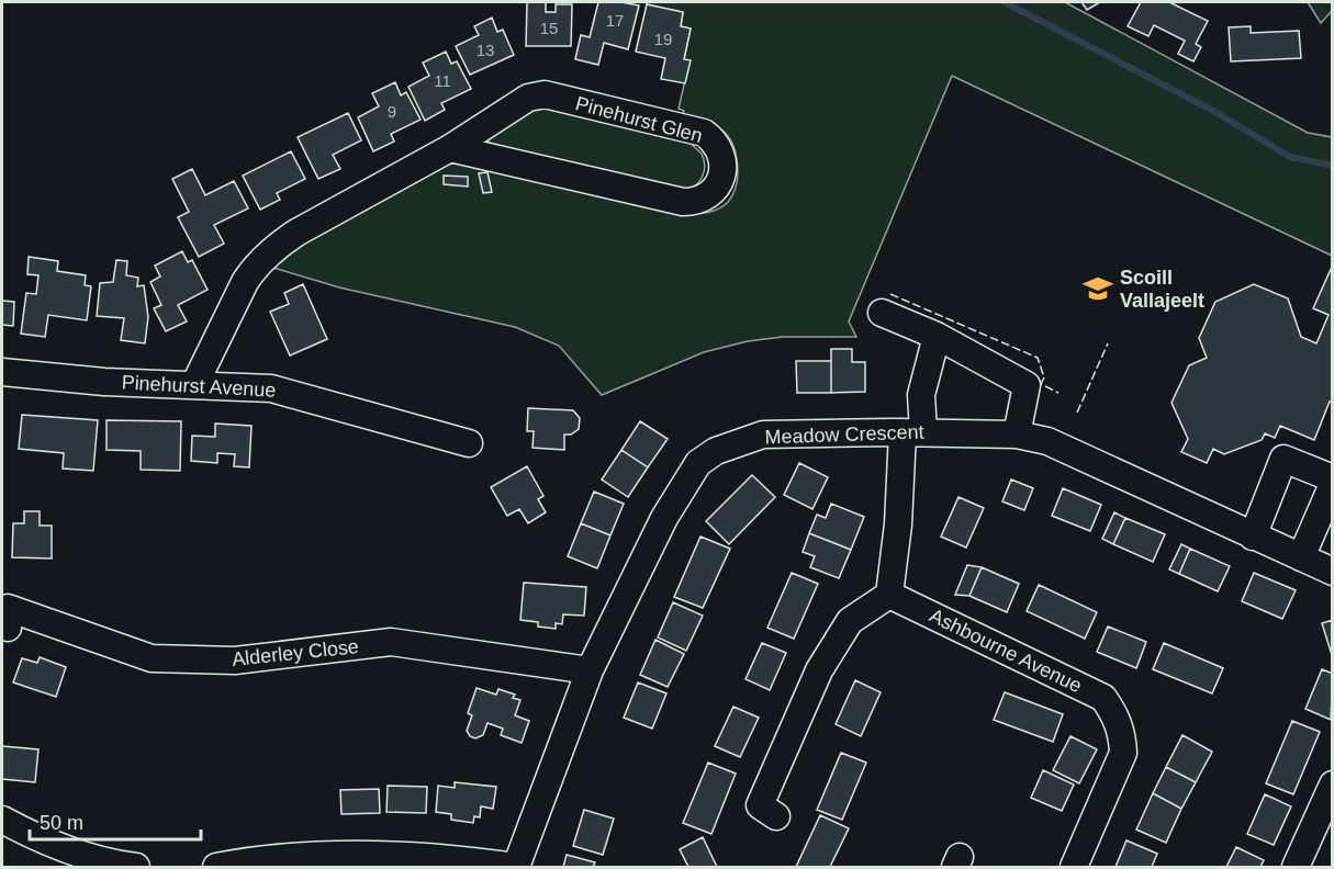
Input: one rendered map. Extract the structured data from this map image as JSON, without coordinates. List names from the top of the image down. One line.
{"streets":{"street":["Pinehurst Glen","Pinehurst Avenue","Meadow Crescent","Ashbourne Avenue","Alderley Close"]},"crossings":[["Pinehurst Glen","Pinehurst Avenue"],["Meadow Crescent","Alderley Close"]],"places":{"school or university":["Scoill Vallajeelt"]},"house_numbers":["17","15","19","13","11","9"],"scale_bar":"50 m"}
